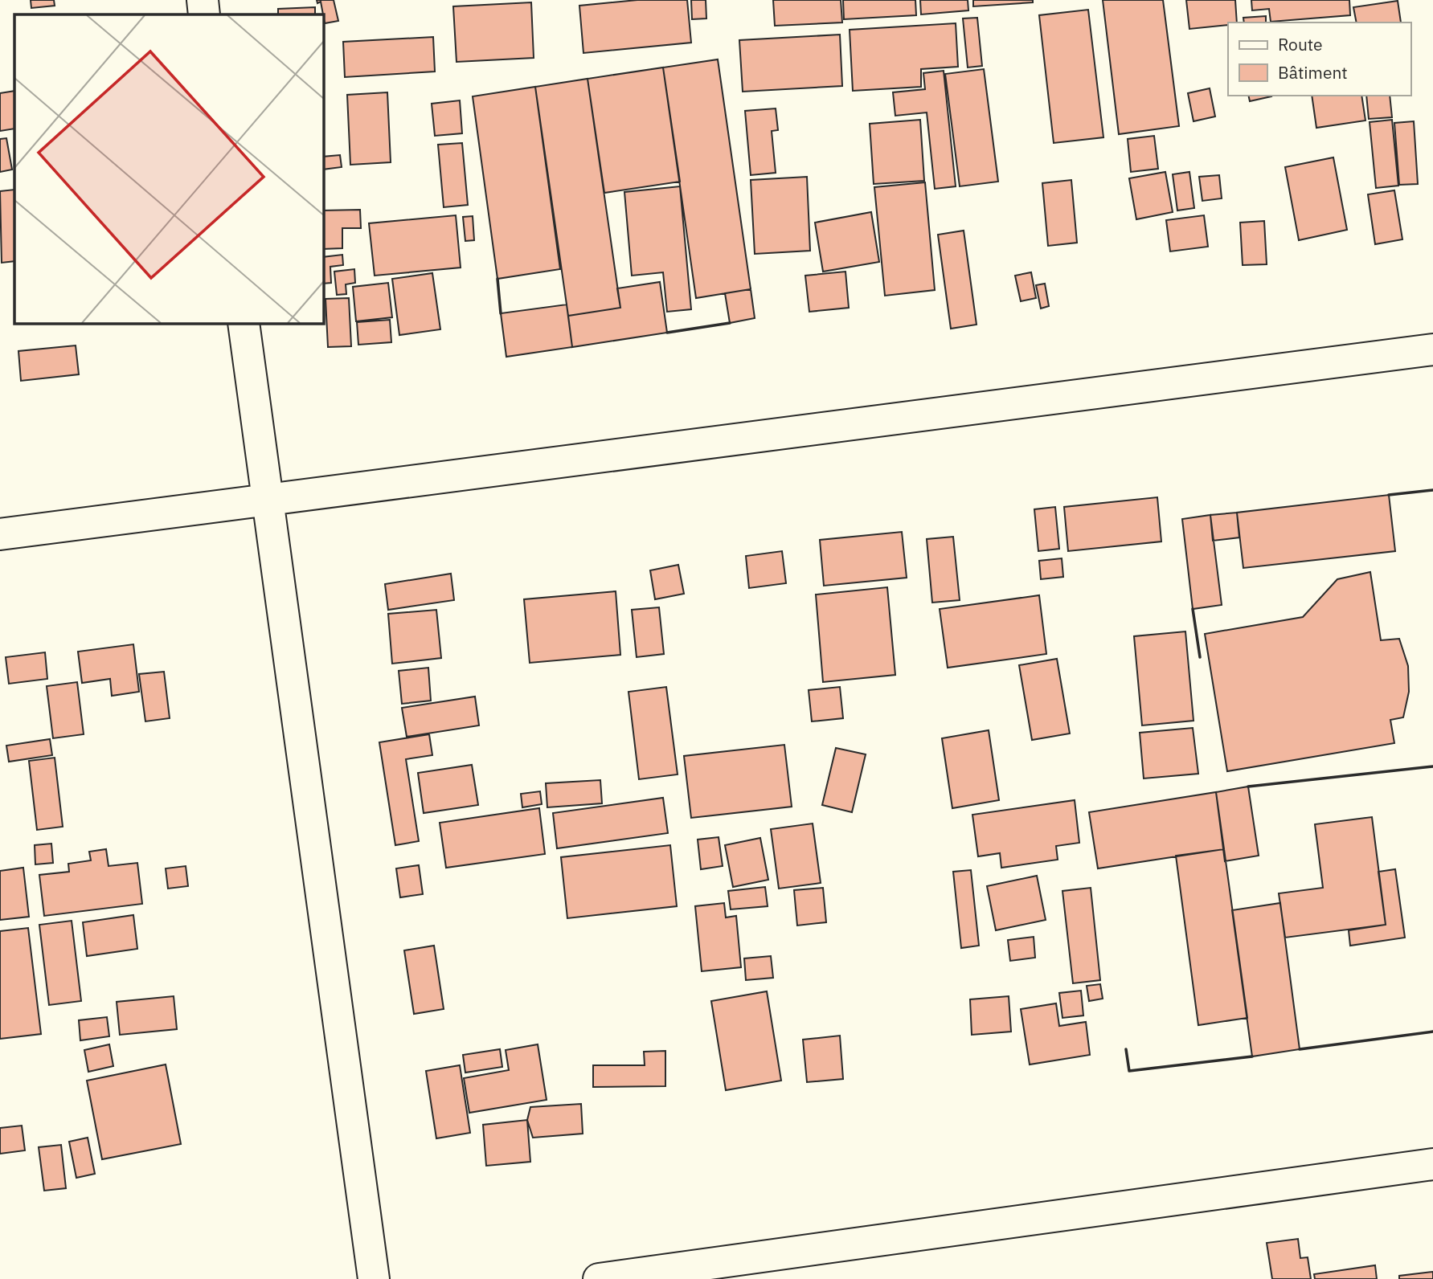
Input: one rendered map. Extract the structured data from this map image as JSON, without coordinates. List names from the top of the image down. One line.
{"legend":["Route","Bâtiment"]}
